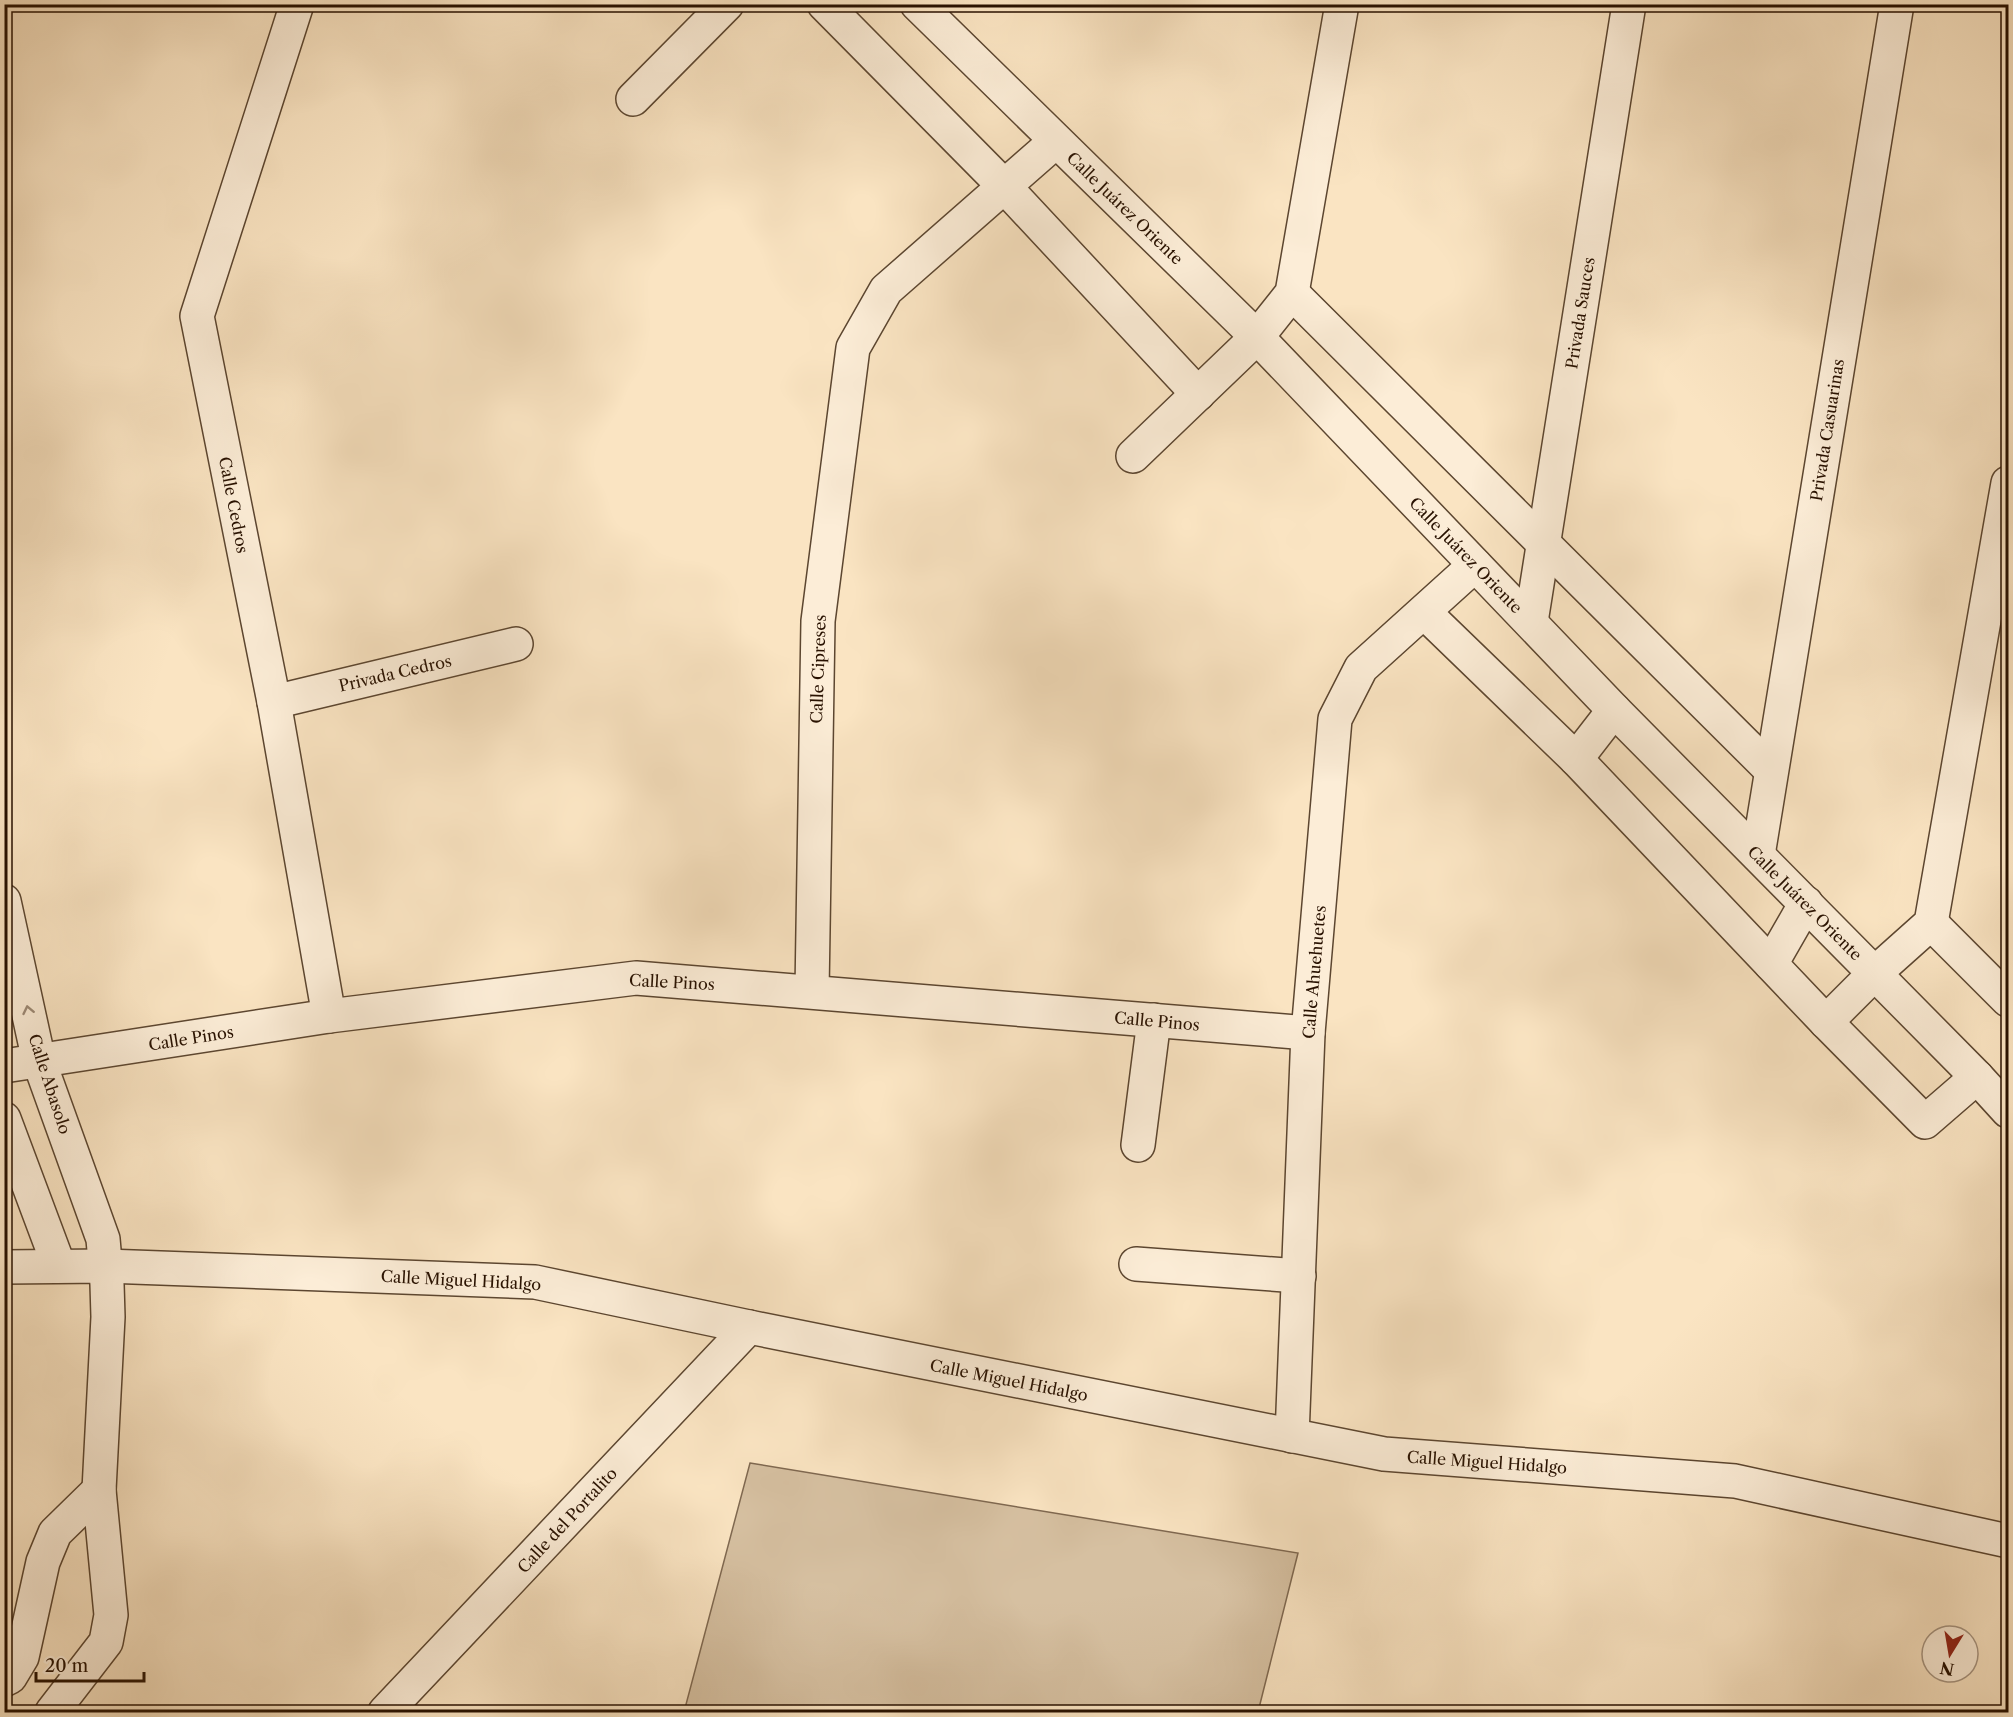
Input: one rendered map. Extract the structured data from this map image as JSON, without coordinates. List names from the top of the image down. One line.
{"streets":{"street":["Calle Juárez Oriente","Privada Sauces","Privada Casuarinas","Calle Cedros","Calle Cipreses","Privada Cedros","Calle Ahuehuetes","Calle Pinos","Calle Abasolo","Calle Miguel Hidalgo","Calle del Portalito"]},"crossings":[["Calle Juárez Oriente","Privada Sauces"],["Calle Juárez Oriente","Privada Casuarinas"],["Calle Juárez Oriente","Calle Ahuehuetes"],["Calle Cedros","Privada Cedros"],["Calle Cedros","Calle Pinos"],["Calle Cipreses","Calle Pinos"],["Calle Ahuehuetes","Calle Pinos"],["Calle Ahuehuetes","Calle Miguel Hidalgo"],["Calle Pinos","Calle Abasolo"],["Calle Abasolo","Calle Miguel Hidalgo"],["Calle Miguel Hidalgo","Calle del Portalito"]],"scale_bar":"20 m","north":"bottom"}
